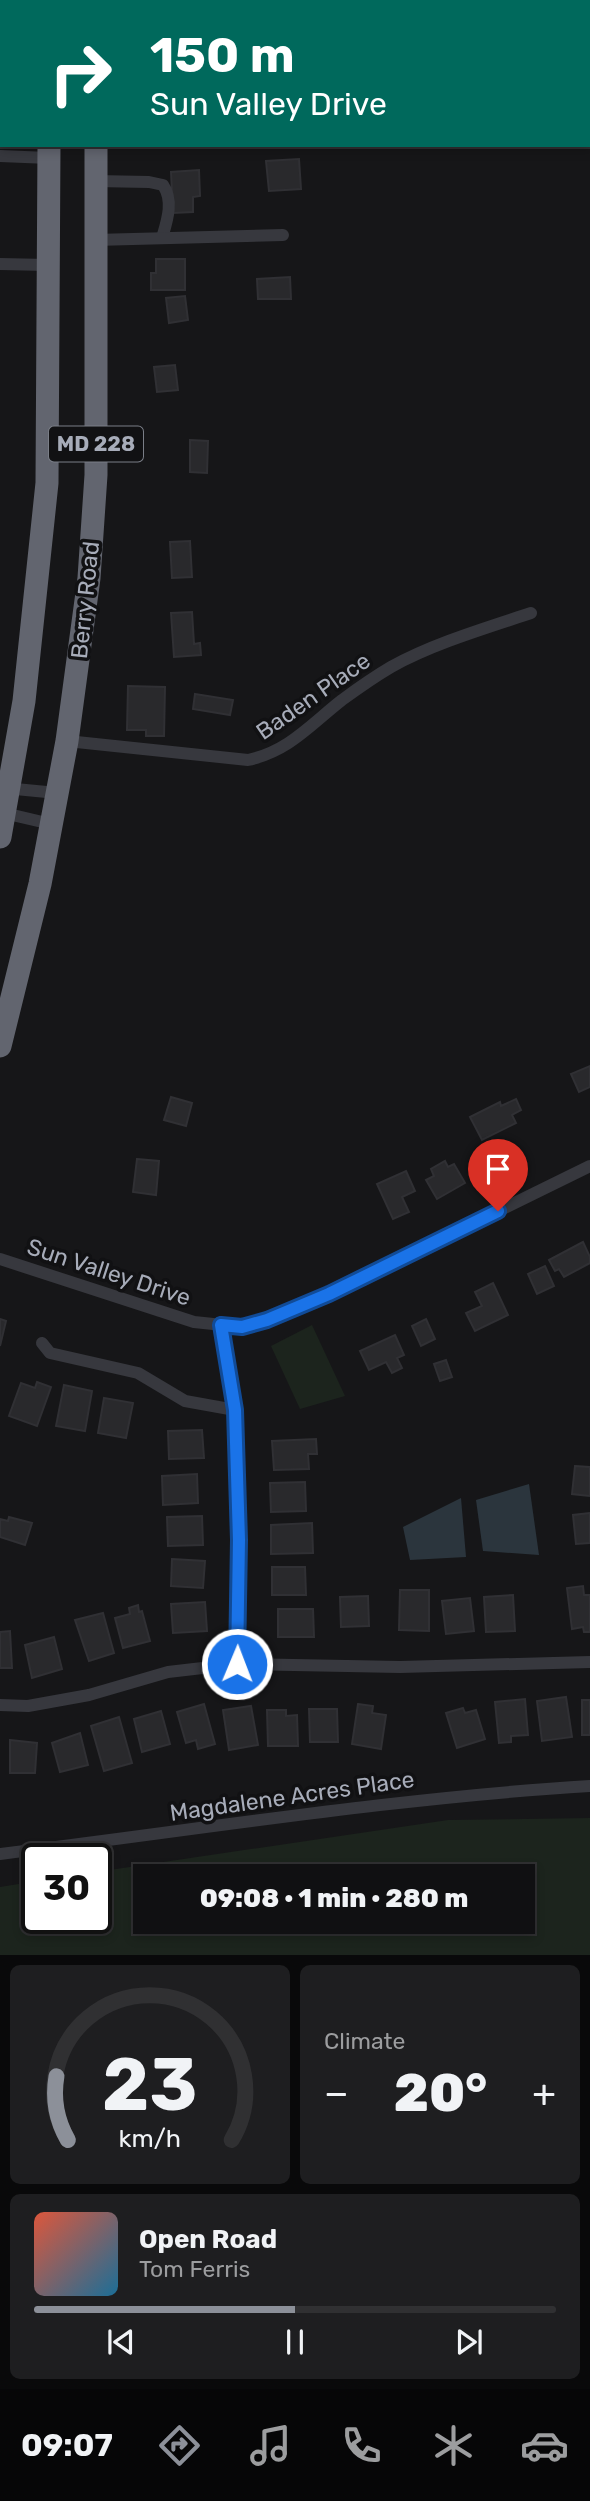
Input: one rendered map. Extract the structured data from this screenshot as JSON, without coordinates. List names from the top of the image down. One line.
{"streets":{"highway":["MD 228","Berry Road"],"street":["Baden Place","Sun Valley Drive","Magdalene Acres Place"]},"crossings":[["Berry Road","Baden Place"]],"page":{"turn":["150 m","Sun Valley Drive"],"limit":"30","trip":"09:08 · 1 min · 280 m","tile":"Climate","heat":["−","20°","+"],"song":["Open Road","Tom Ferris"],"tabs":"09:07","gauge":["23","km/h"]}}
